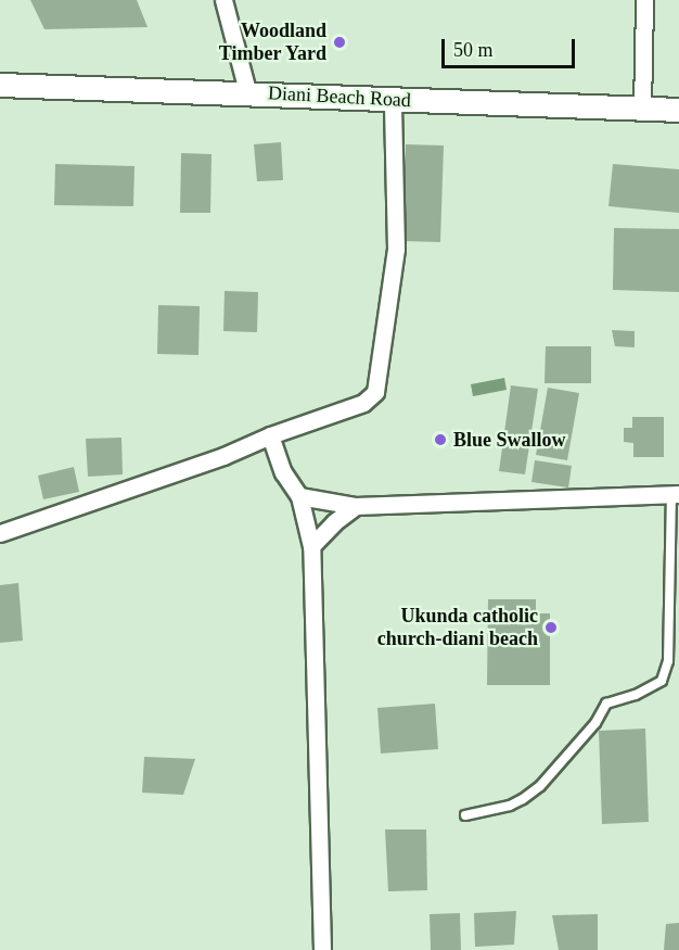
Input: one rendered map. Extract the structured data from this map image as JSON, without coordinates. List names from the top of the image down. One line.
{"streets":{"main road":["Diani Beach Road"]},"places":["Woodland Timber Yard","Blue Swallow","Ukunda catholic church-diani beach"],"scale_bar":"50 m"}
